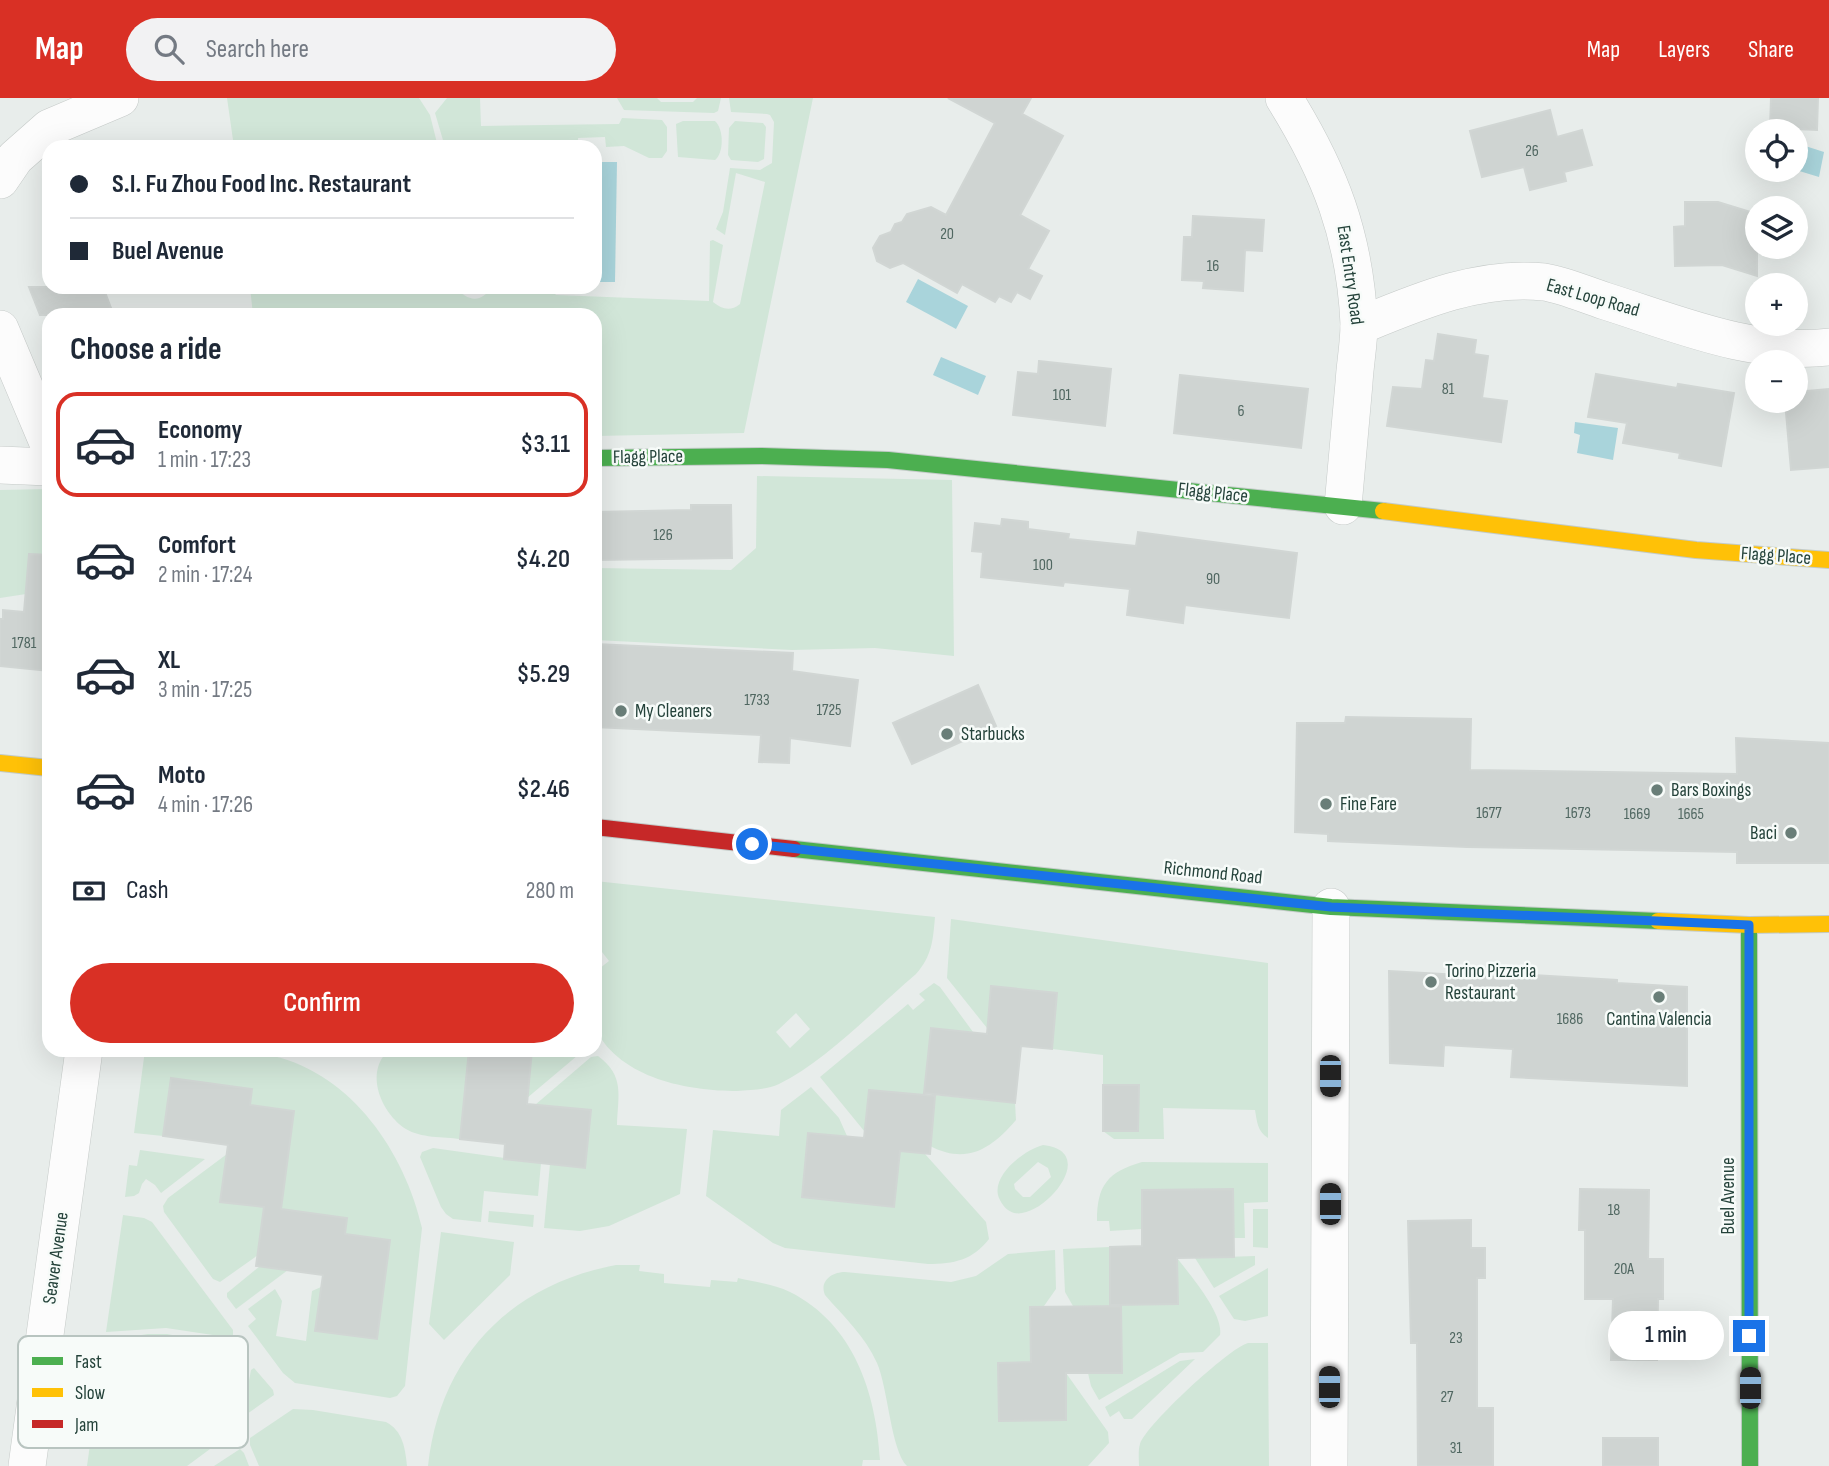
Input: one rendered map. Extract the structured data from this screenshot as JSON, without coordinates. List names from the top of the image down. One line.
{"streets":{"street":["East Entry Road","East Loop Road","Flagg Place","Richmond Road","Buel Avenue","Seaver Avenue"]},"crossings":[["East Entry Road","East Loop Road"],["East Entry Road","Flagg Place"],["Richmond Road","Buel Avenue"]],"places":["My Cleaners","Starbucks","Bars Boxings","Fine Fare","Baci","Torino Pizzeria Restaurant","Cantina Valencia"],"house_numbers":["26","20","16","81","101","6","126","100","90","1781","1733","1725","1677","1673","1669","1665","1686","18","20A","23","27","31"],"legend":["Fast","Slow","Jam"],"page":{"header":"Map","search":"Search here","nav":["Map","Layers","Share"],"map_buttons":["+","−"],"banner":["S.I. Fu Zhou Food Inc. Restaurant","Buel Avenue"],"heading":"Choose a ride","list":[{"name":"Economy","note":"1 min · 17:23","value":"$3.11"},{"name":"Comfort","note":"2 min · 17:24","value":"$4.20"},{"name":"XL","note":"3 min · 17:25","value":"$5.29"},{"name":"Moto","note":"4 min · 17:26","value":"$2.46"}],"pay":["Cash","280 m"],"buttons":"Confirm","bubble":"1 min"}}
